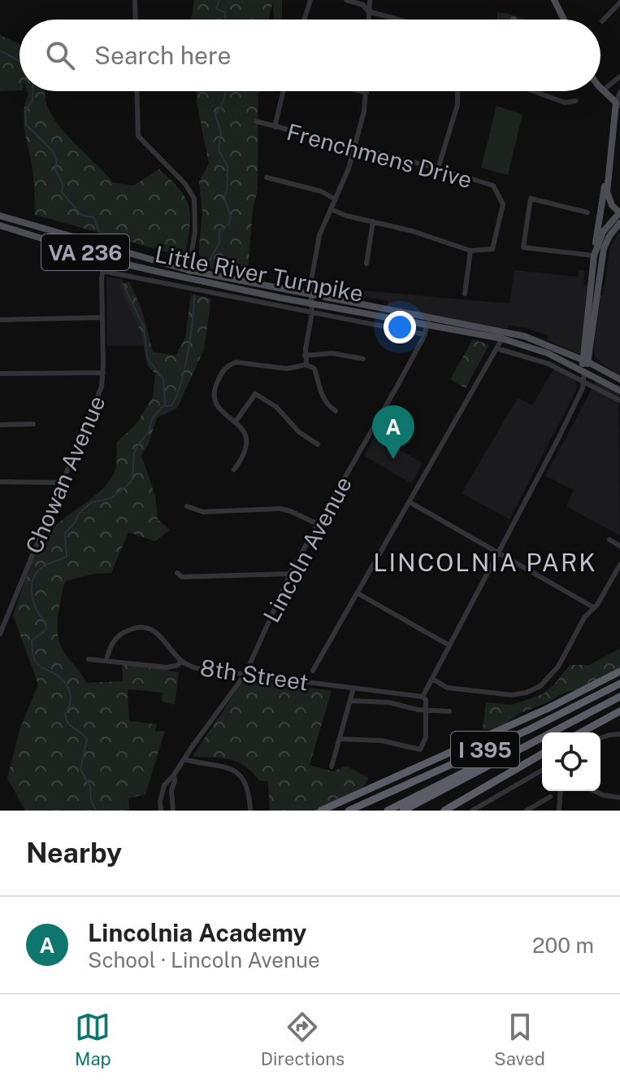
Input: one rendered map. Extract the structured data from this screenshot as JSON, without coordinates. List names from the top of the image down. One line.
{"streets":{"highway":["I 395"],"main road":["VA 236","Little River Turnpike"],"street":["Frenchmens Drive","Chowan Avenue","Lincoln Avenue","8th Street"]},"crossings":[["Little River Turnpike","Chowan Avenue"],["Little River Turnpike","Lincoln Avenue"],["Lincoln Avenue","8th Street"]],"districts":["LINCOLNIA PARK"],"page":{"search":"Search here","pins":"A","heading":"Nearby","list":[{"mark":"A","name":"Lincolnia Academy","note":"School · Lincoln Avenue","value":"200 m"}],"nav":["Map","Directions","Saved"]}}
